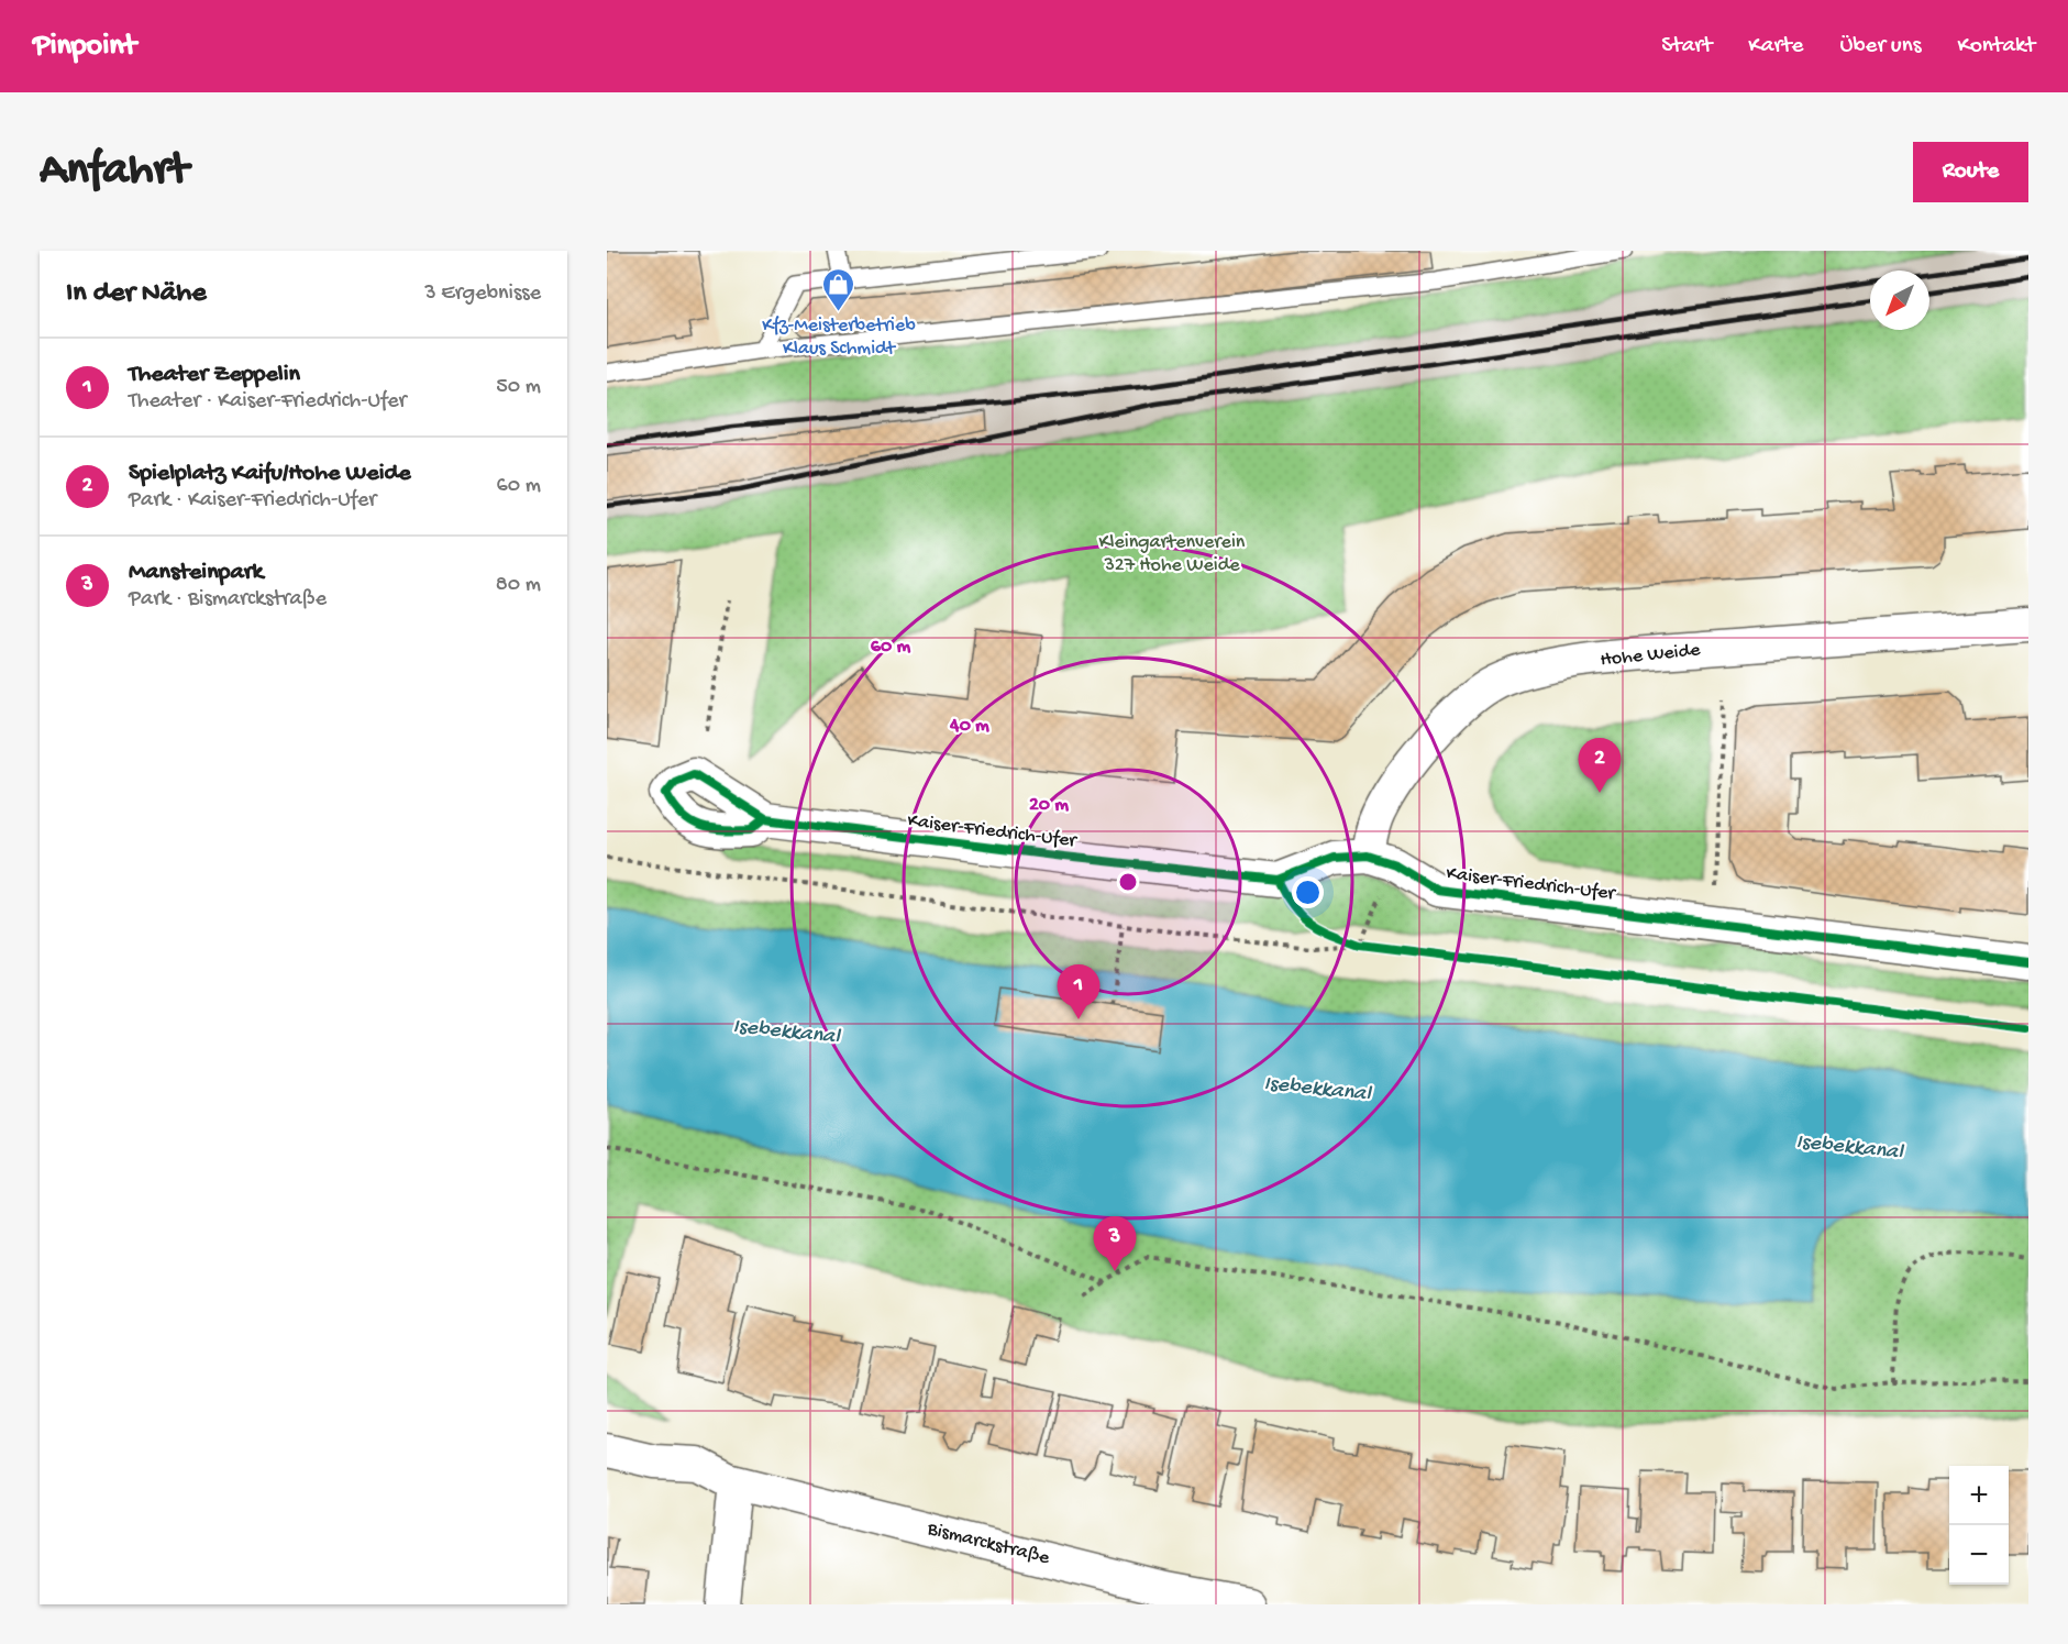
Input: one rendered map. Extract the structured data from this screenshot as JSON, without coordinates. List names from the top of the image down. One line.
{"streets":{"street":["Hohe Weide","Kaiser-Friedrich-Ufer","Bismarckstraße"]},"crossings":[["Hohe Weide","Kaiser-Friedrich-Ufer"]],"water":["Isebekkanal"],"parks":["Kleingartenverein 327 Hohe Weide"],"places":{"shop":["Kfz-Meisterbetrieb Klaus Schmidt"]},"north":"bottom left","page":{"header":"Pinpoint","nav":["Start","Karte","Über uns","Kontakt"],"buttons":"Route","title":"Anfahrt","heading":["In der Nähe","3 Ergebnisse"],"list":[{"mark":"1","name":"Theater Zeppelin","note":"Theater · Kaiser-Friedrich-Ufer","value":"50 m"},{"mark":"2","name":"Spielplatz Kaifu/Hohe Weide","note":"Park · Kaiser-Friedrich-Ufer","value":"60 m"},{"mark":"3","name":"Mansteinpark","note":"Park · Bismarckstraße","value":"80 m"}],"pins":["2","1","3"],"map_buttons":["+","−"]},"rings":["60 m","40 m","20 m"]}
